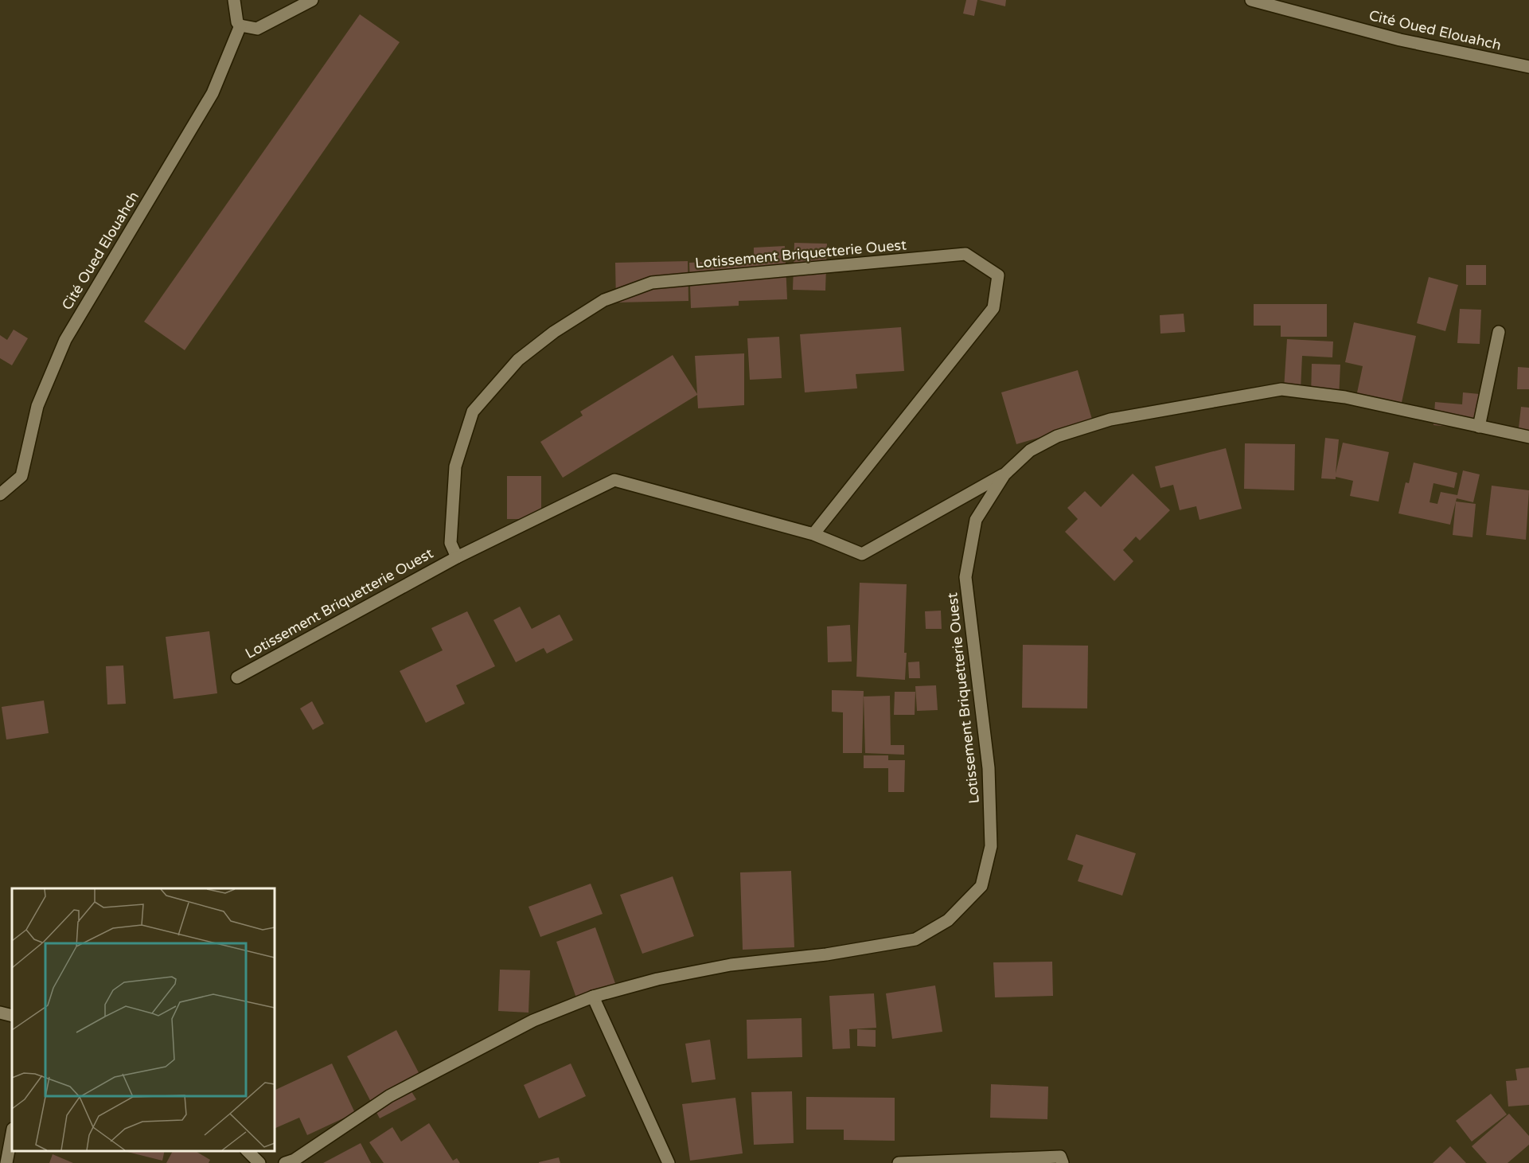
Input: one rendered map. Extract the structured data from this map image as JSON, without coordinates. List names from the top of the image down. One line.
{"streets":{"street":["Cité Oued Elouahch","Lotissement Briquetterie Ouest"]}}
